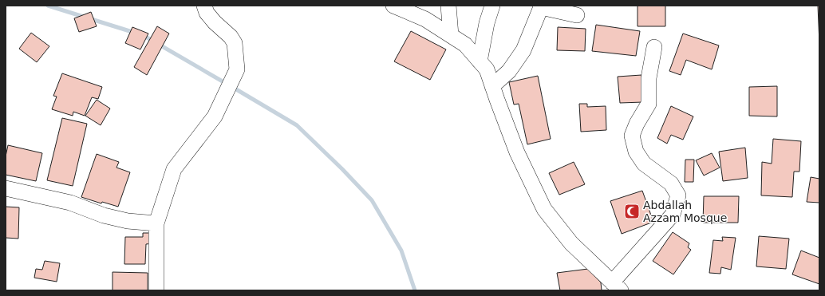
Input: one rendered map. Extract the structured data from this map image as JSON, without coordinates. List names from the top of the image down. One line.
{"places":{"mosque":["Abdallah Azzam Mosque"]}}
